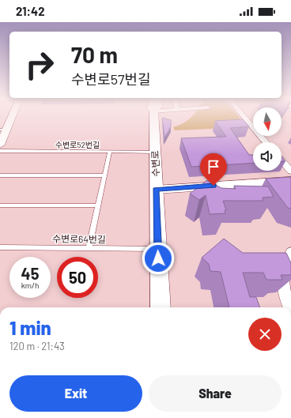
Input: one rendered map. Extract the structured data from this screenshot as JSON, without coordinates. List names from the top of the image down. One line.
{"streets":{"main road":["수변로"],"lane":["수변로52번길","수변로64번길"]},"crossings":[["수변로52번길","수변로"],["수변로","수변로64번길"]],"north":"bottom","page":{"status":"21:42","turn":["70 m","수변로57번길"],"speed":"45 km/h","limit":"50","heading":["1 min","120 m · 21:43"],"buttons":["Exit","Share"]}}
